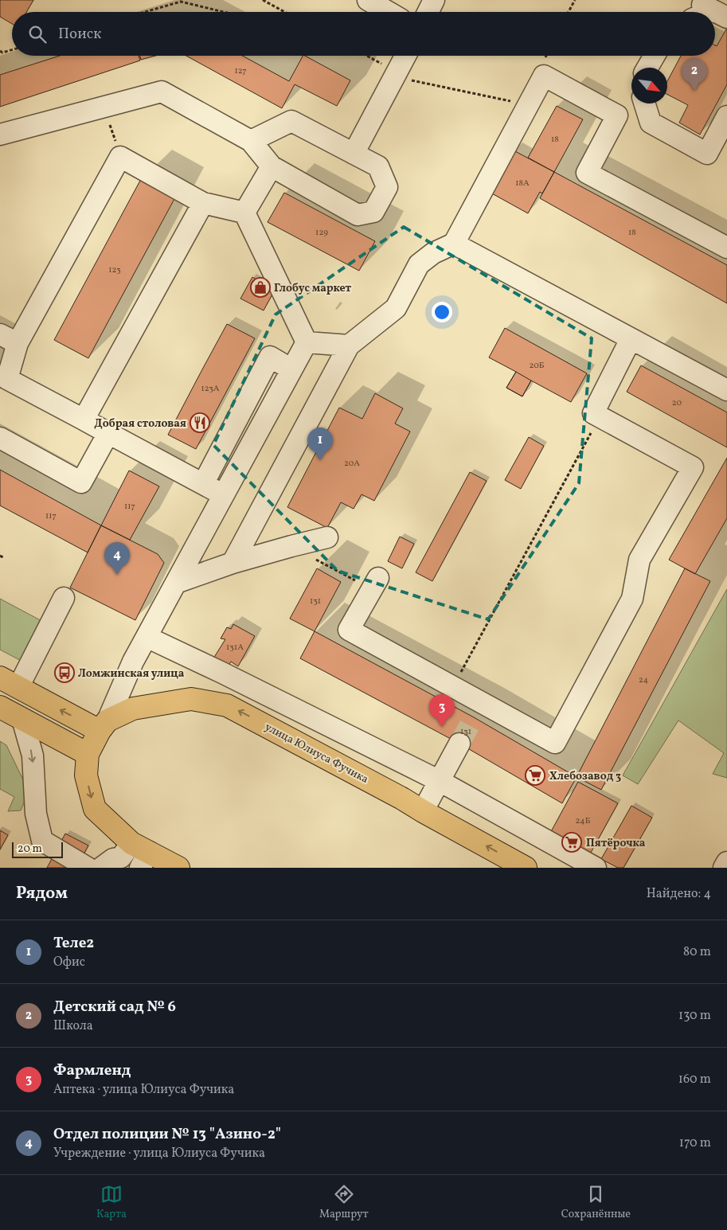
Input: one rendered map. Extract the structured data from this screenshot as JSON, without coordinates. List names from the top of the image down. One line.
{"streets":{"main road":["улица Юлиуса Фучика"]},"one_way":["улица Юлиуса Фучика"],"places":{"shop":["Глобус маркет"],"restaurant":["Добрая столовая"],"bus stop":["Ломжинская улица"],"supermarket":["Хлебозавод 3","Пятёрочка"]},"house_numbers":["127","18","18А","129","18","123","20Б","123А","20","20А","117","117","131","131А","24","131","24Б"],"scale_bar":"20 m","north":"bottom right","page":{"search":"Поиск","pins":["2","1","4","3"],"scale":"20 m","heading":["Рядом","Найдено: 4"],"list":[{"mark":"1","name":"Теле2","note":"Офис","value":"80 m"},{"mark":"2","name":"Детский сад № 6","note":"Школа","value":"130 m"},{"mark":"3","name":"Фармленд","note":"Аптека · улица Юлиуса Фучика","value":"160 m"},{"mark":"4","name":"Отдел полиции № 13 \"Азино-2\"","note":"Учреждение · улица Юлиуса Фучика","value":"170 m"}],"nav":["Карта","Маршрут","Сохранённые"]}}
